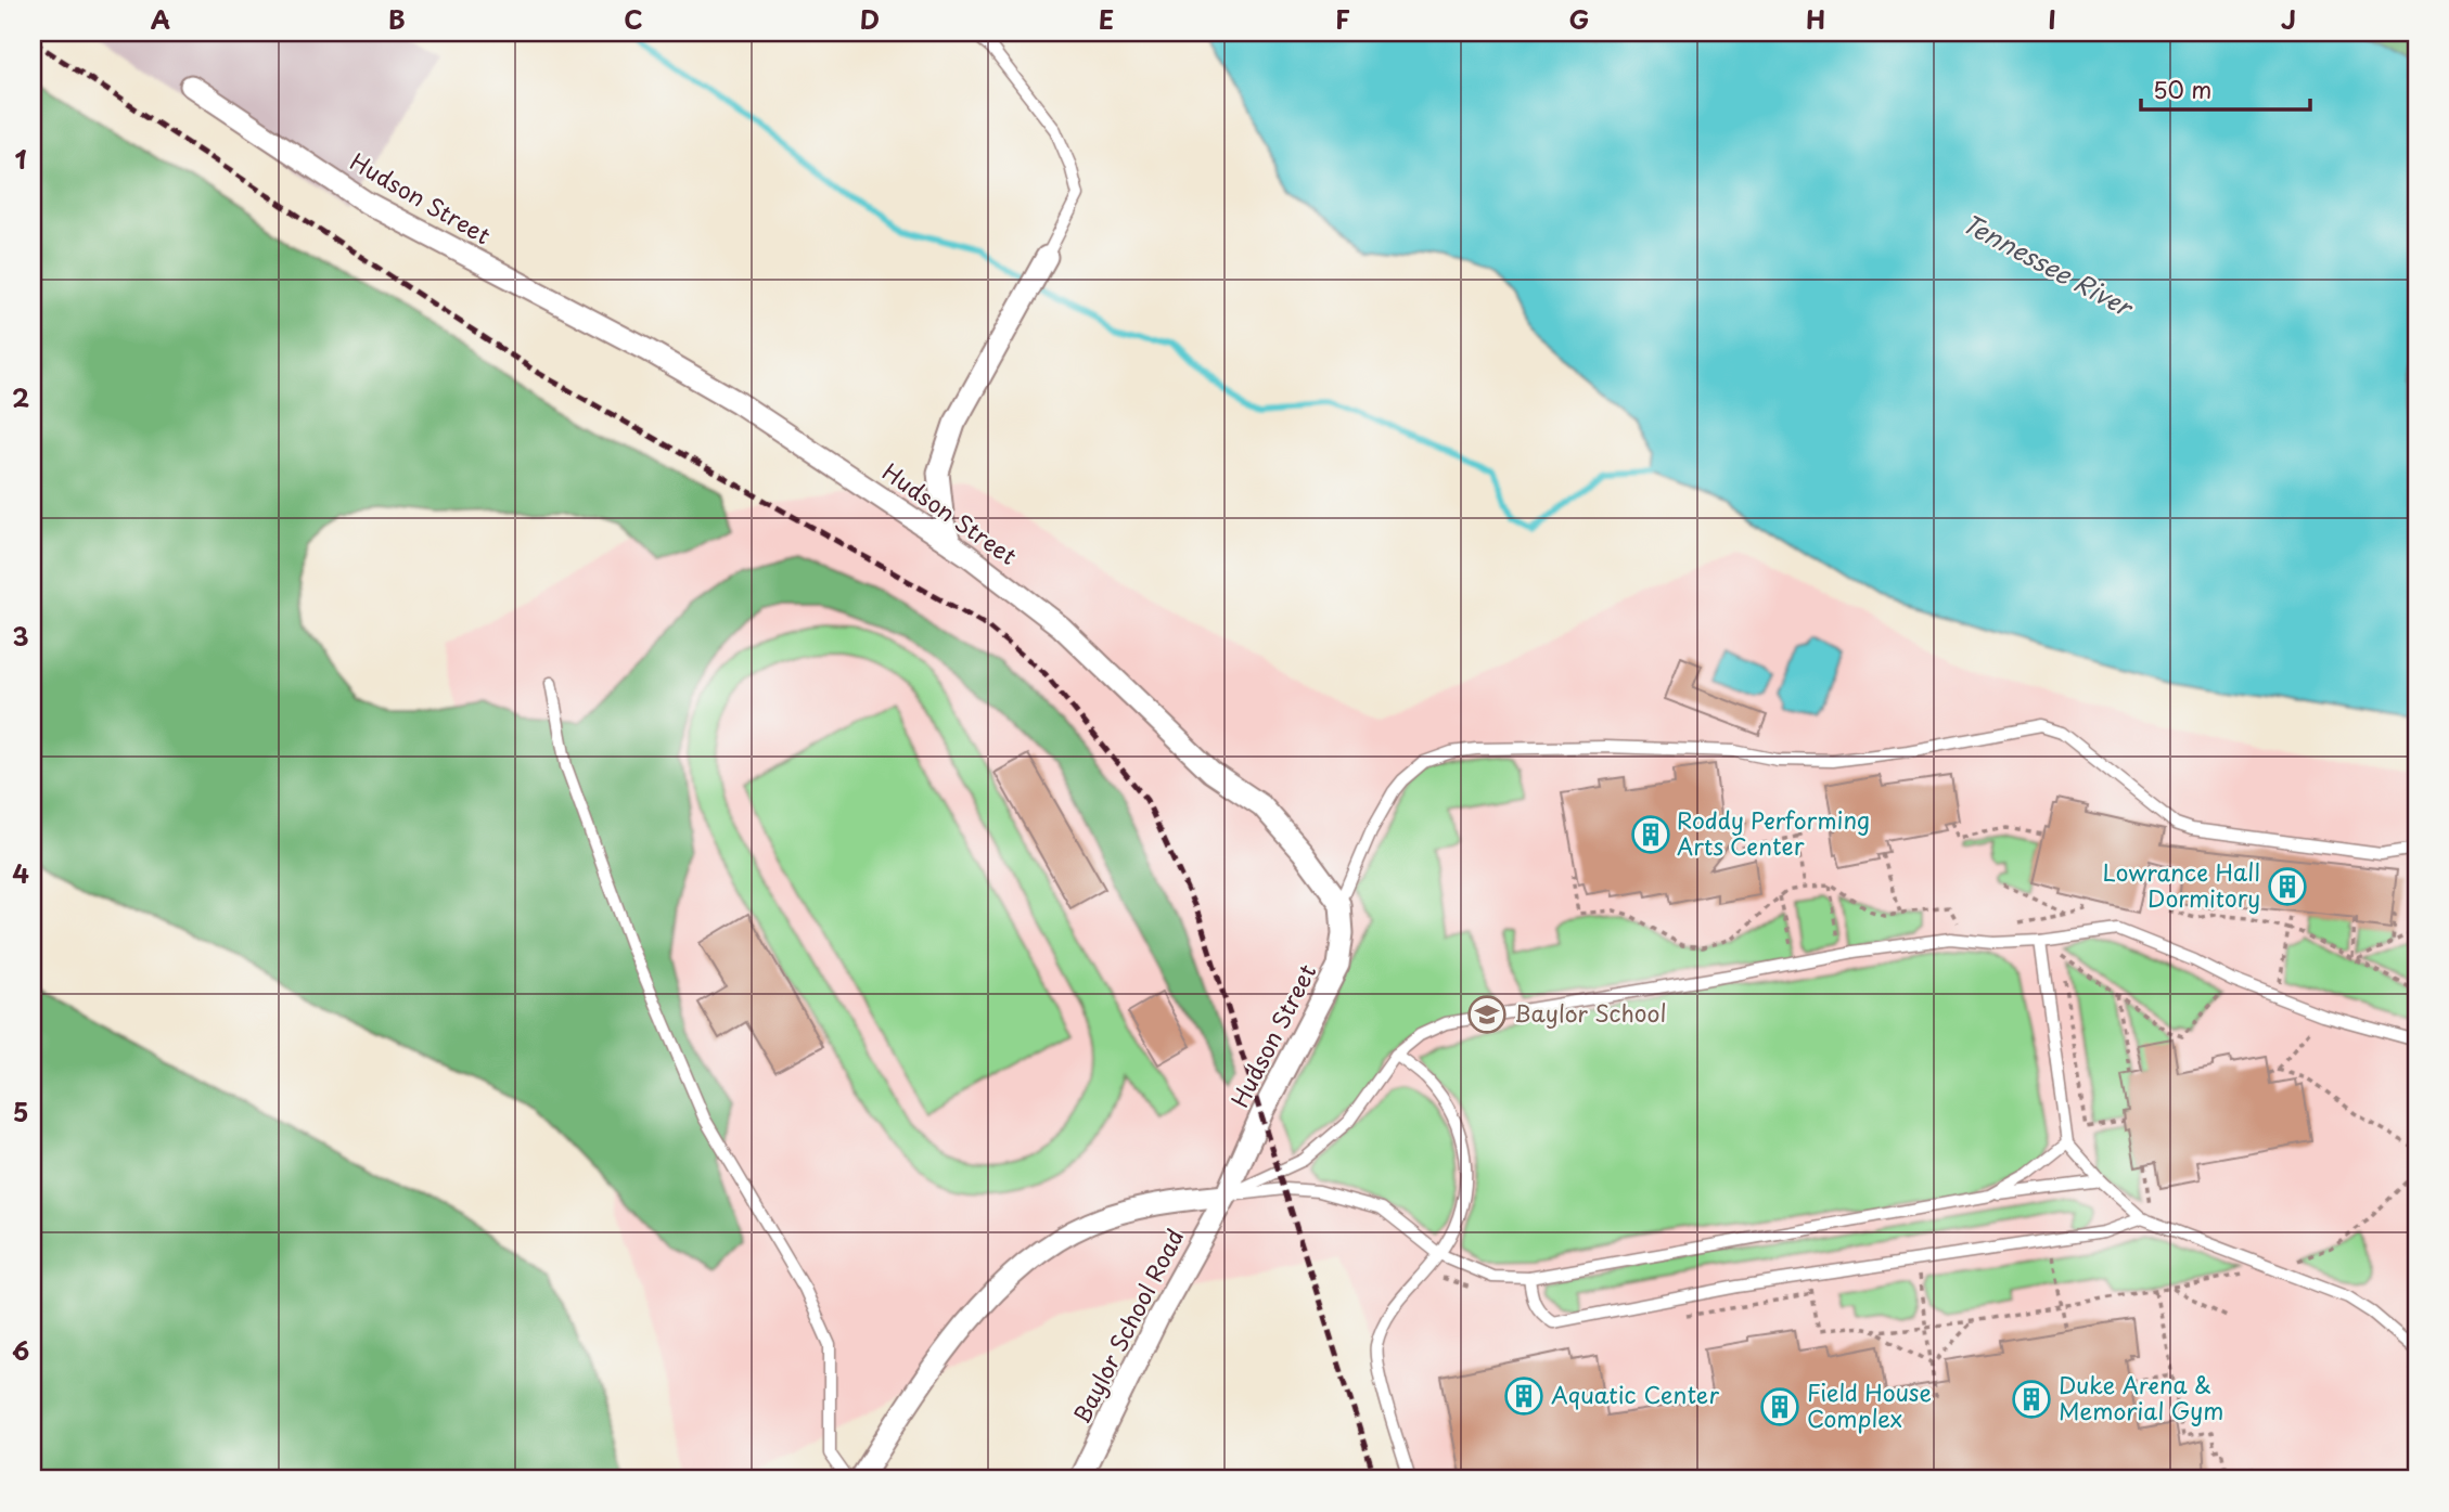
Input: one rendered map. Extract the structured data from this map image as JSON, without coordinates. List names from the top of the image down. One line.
{"streets":{"street":["Hudson Street","Baylor School Road"]},"crossings":[["Hudson Street","Baylor School Road"]],"water":["Tennessee River"],"places":{"building":["Roddy Performing Arts Center","Lowrance Hall Dormitory","Aquatic Center","Duke Arena & Memorial Gym","Field House Complex"],"school or university":["Baylor School"]},"scale_bar":"50 m","grid":{"columns":["A","B","C","D","E","F","G","H","I","J"],"rows":["1","2","3","4","5","6"]}}
